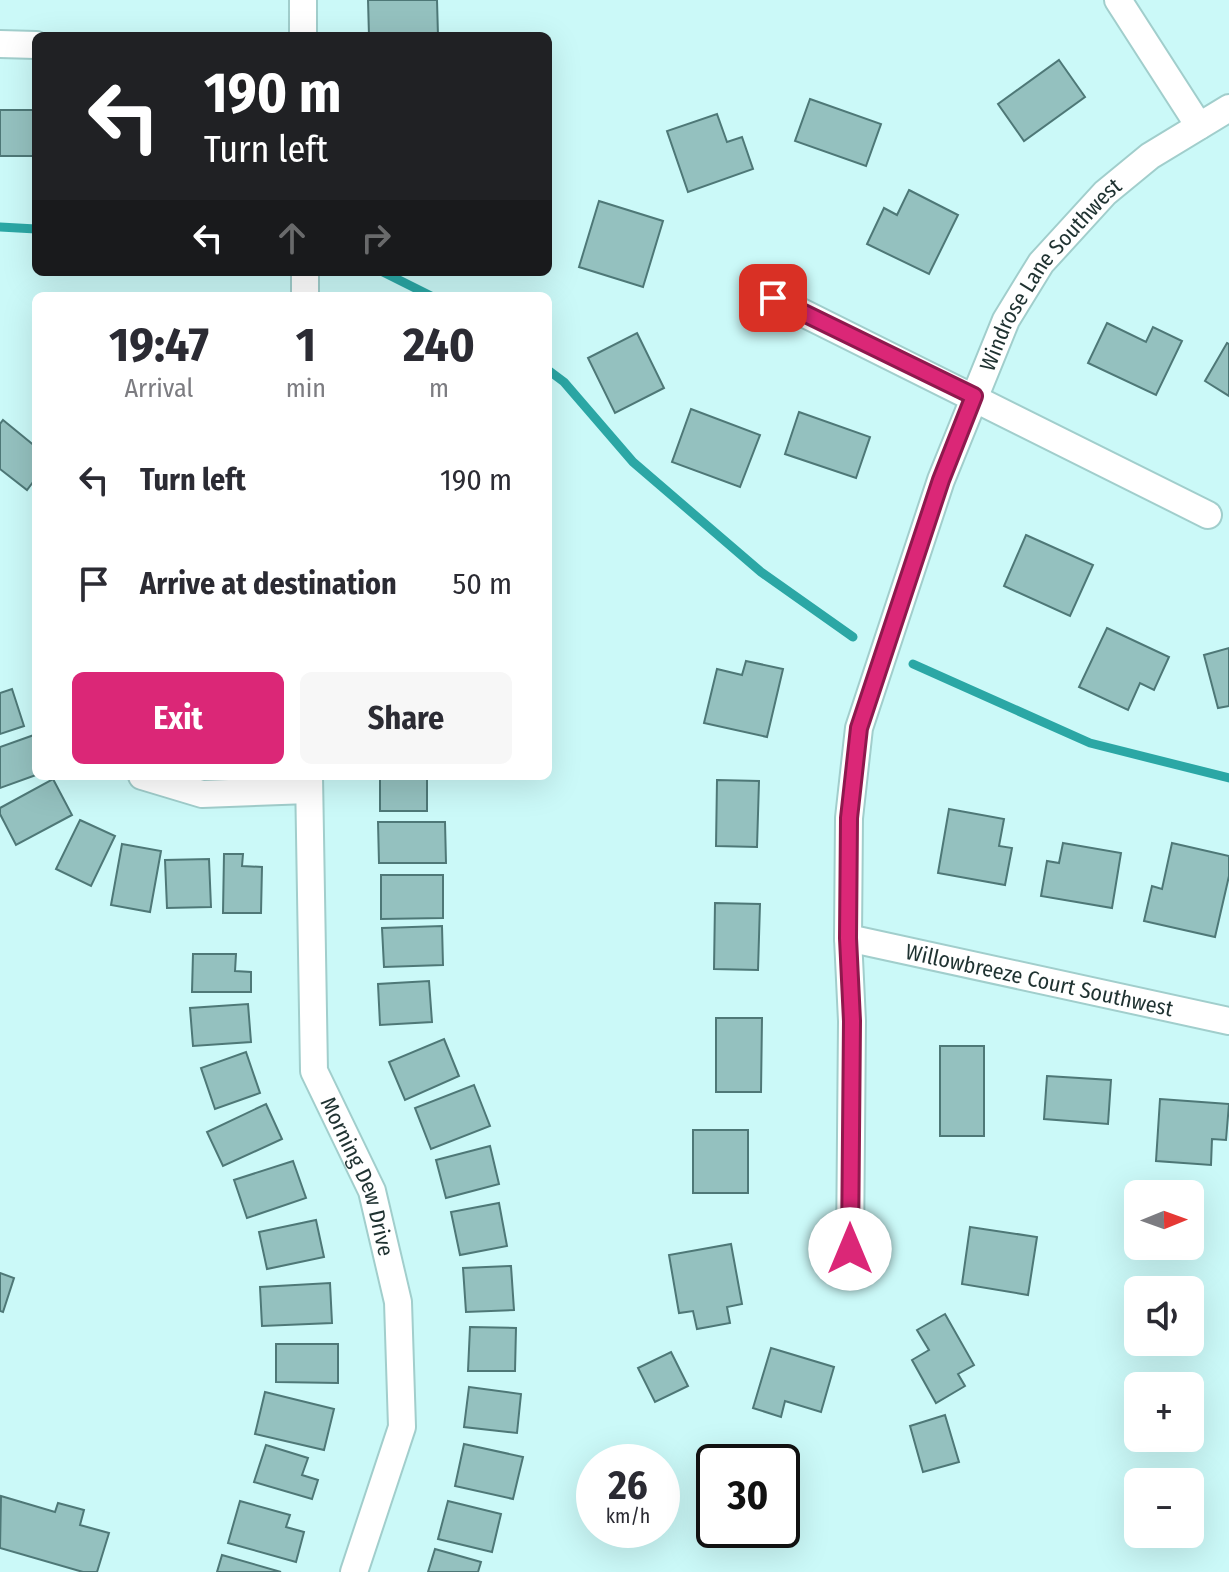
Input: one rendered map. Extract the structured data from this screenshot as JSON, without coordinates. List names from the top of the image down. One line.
{"streets":{"street":["Windrose Lane Southwest","Willowbreeze Court Southwest","Morning Dew Drive"]},"crossings":[["Windrose Lane Southwest","Willowbreeze Court Southwest"]],"north":"right","page":{"turn":["190 m","Turn left"],"eta":["19:47","Arrival","1","min","240","m"],"list":[{"name":"Turn left","value":"190 m"},{"name":"Arrive at destination","value":"50 m"}],"buttons":["Exit","Share"],"map_buttons":["+","−"],"speed":"26 km/h","limit":"30"}}
